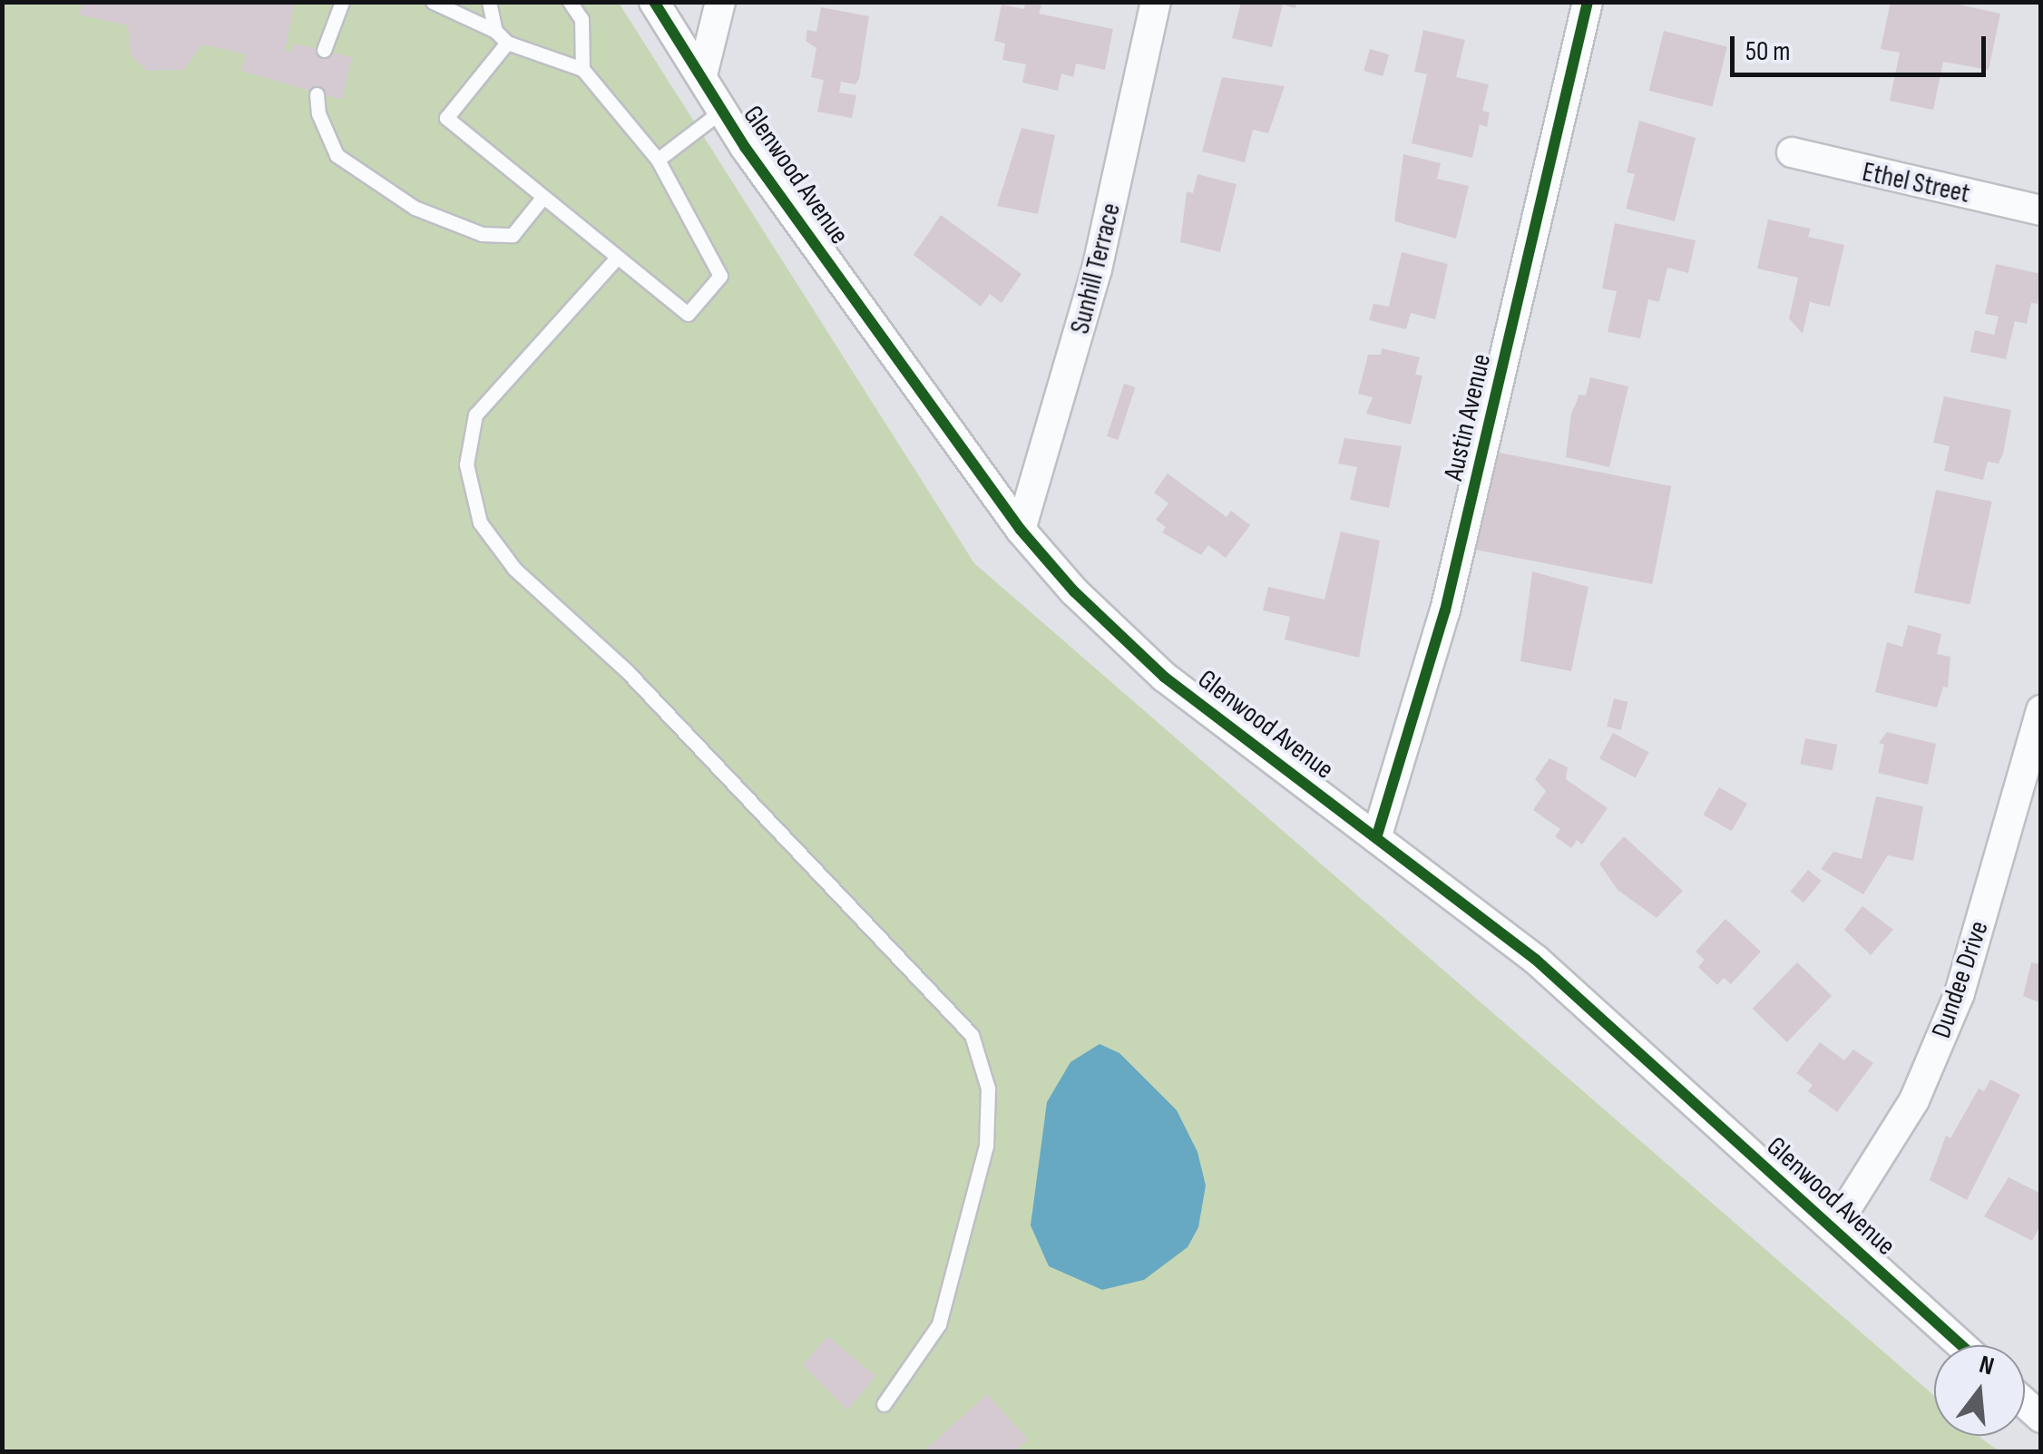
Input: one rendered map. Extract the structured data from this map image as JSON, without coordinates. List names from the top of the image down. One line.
{"streets":{"street":["Glenwood Avenue","Ethel Street","Sunhill Terrace","Austin Avenue","Dundee Drive"]},"crossings":[["Glenwood Avenue","Sunhill Terrace"],["Glenwood Avenue","Austin Avenue"],["Glenwood Avenue","Dundee Drive"]],"scale_bar":"50 m","north":"top"}
